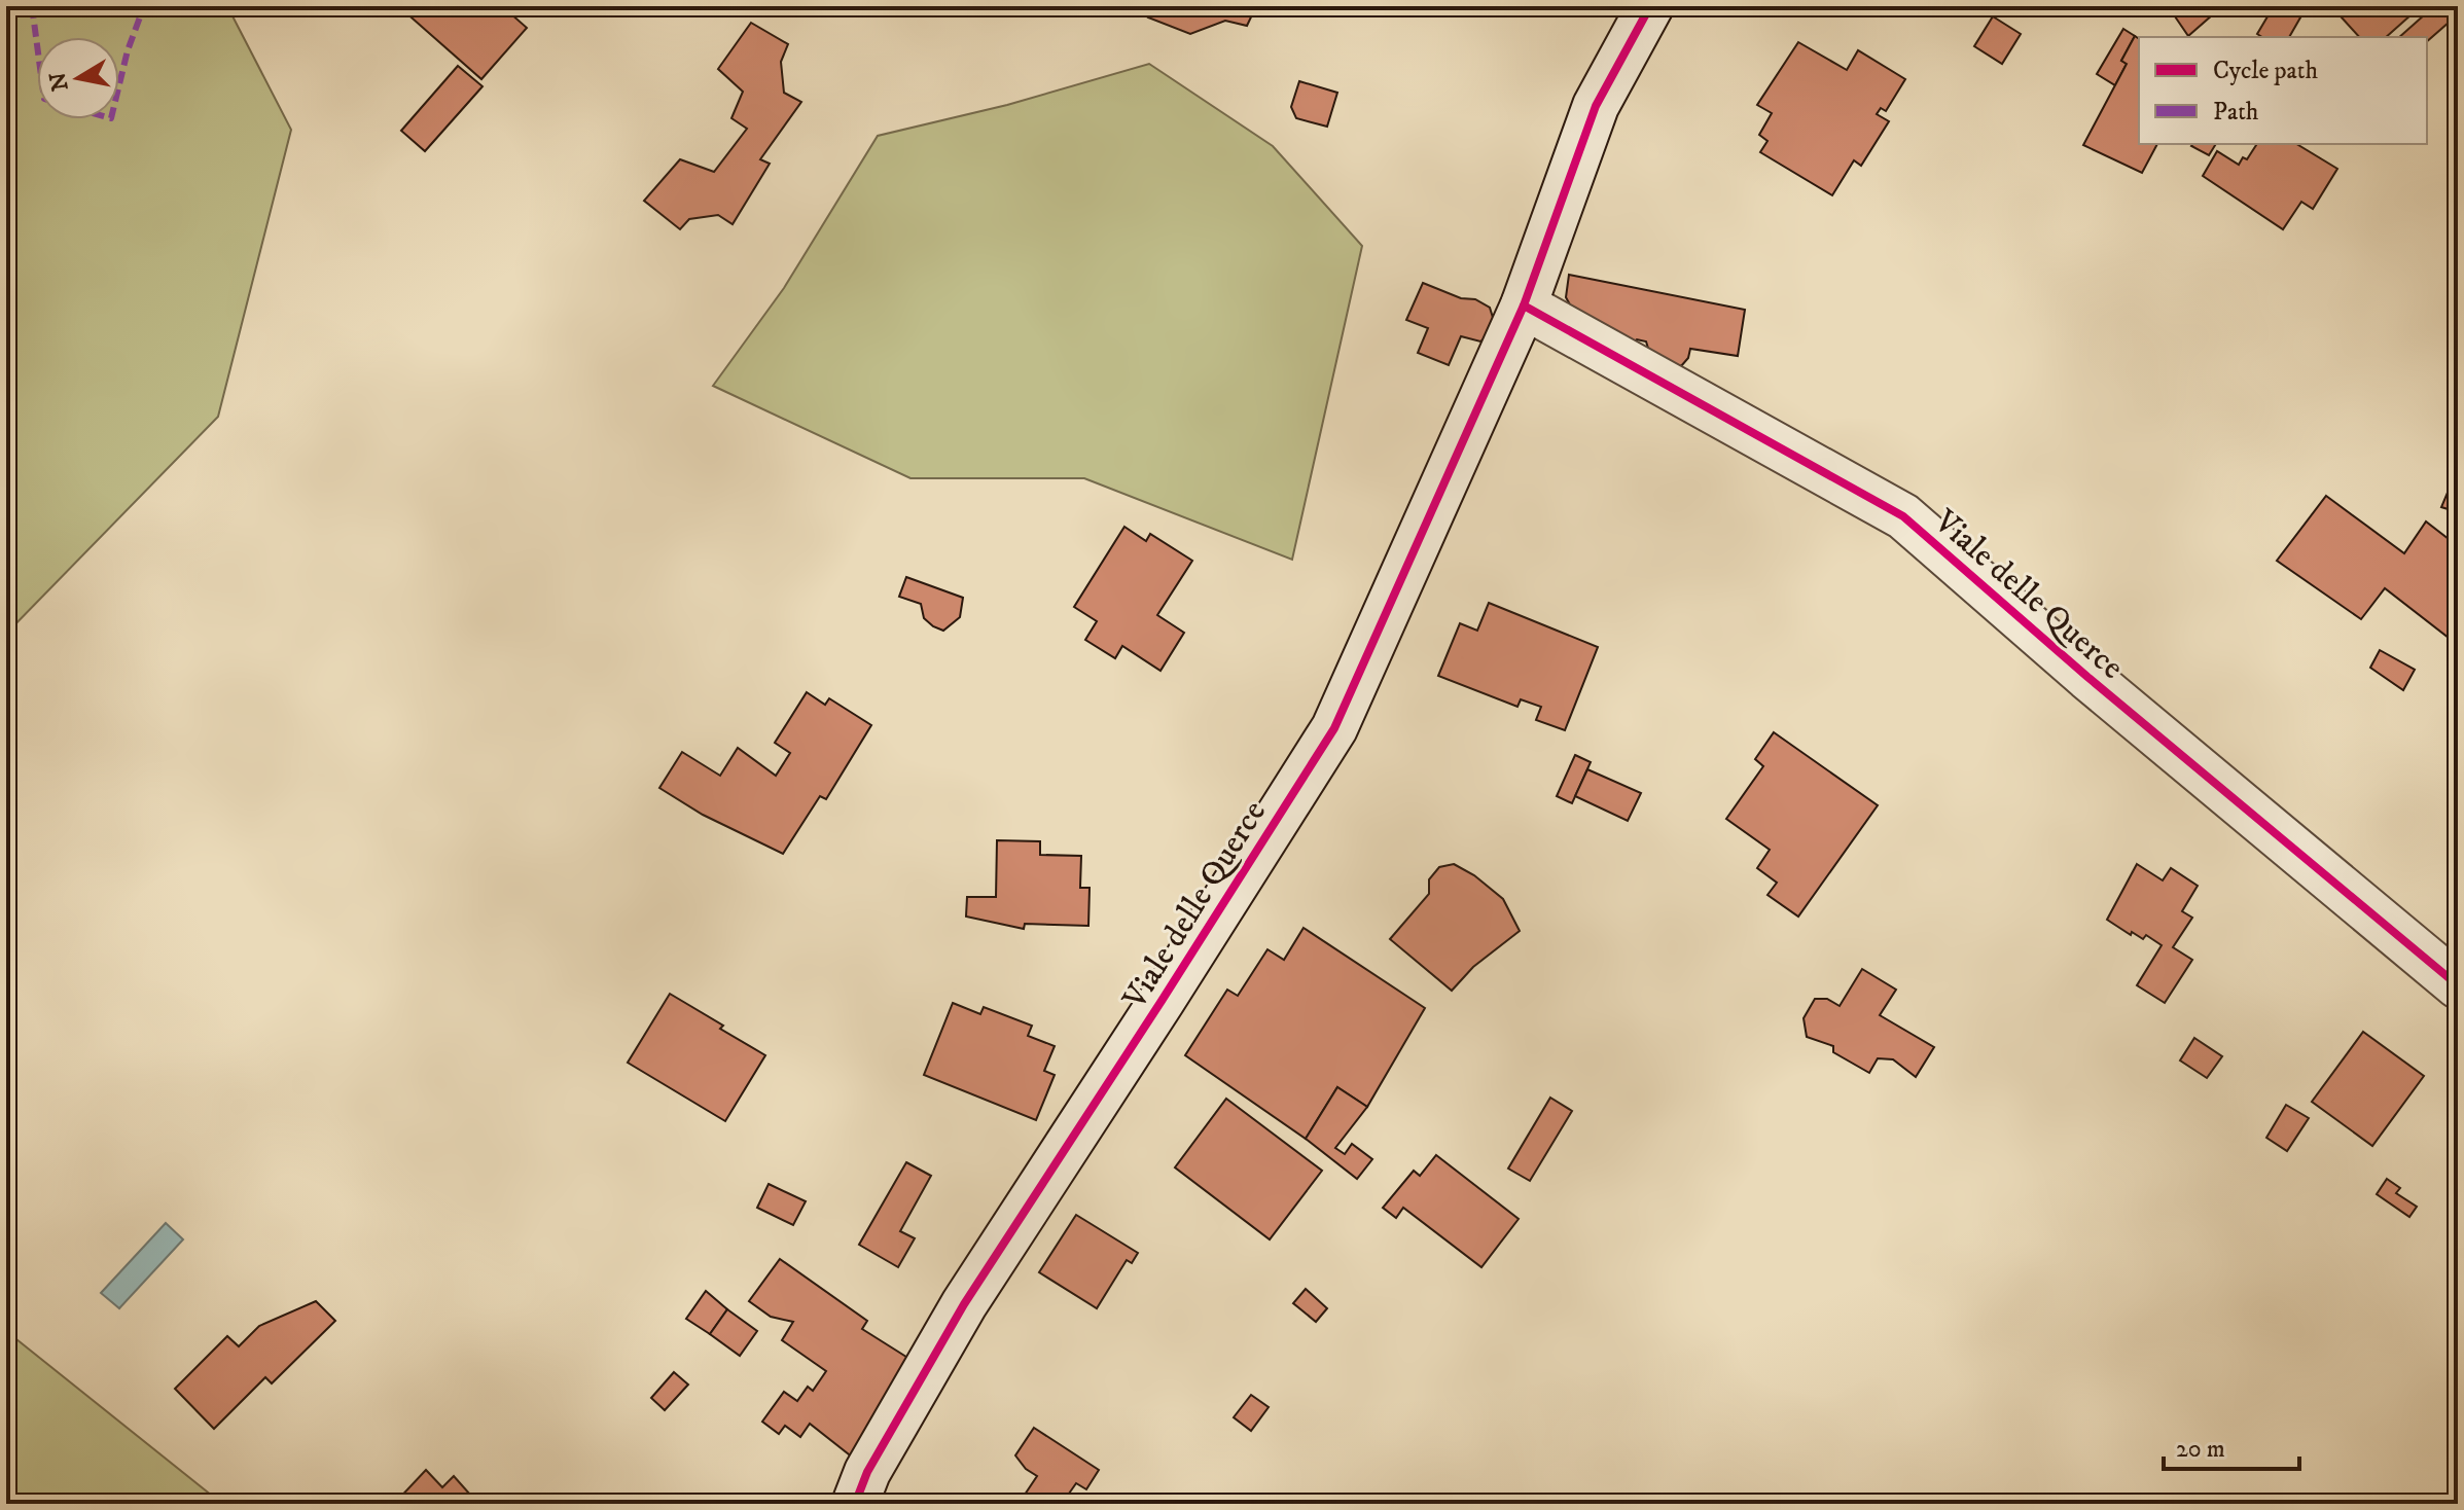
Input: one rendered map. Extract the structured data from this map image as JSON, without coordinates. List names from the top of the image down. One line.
{"streets":{"street":["Viale delle Querce"]},"legend":["Cycle path","Path"],"scale_bar":"20 m","north":"left"}
